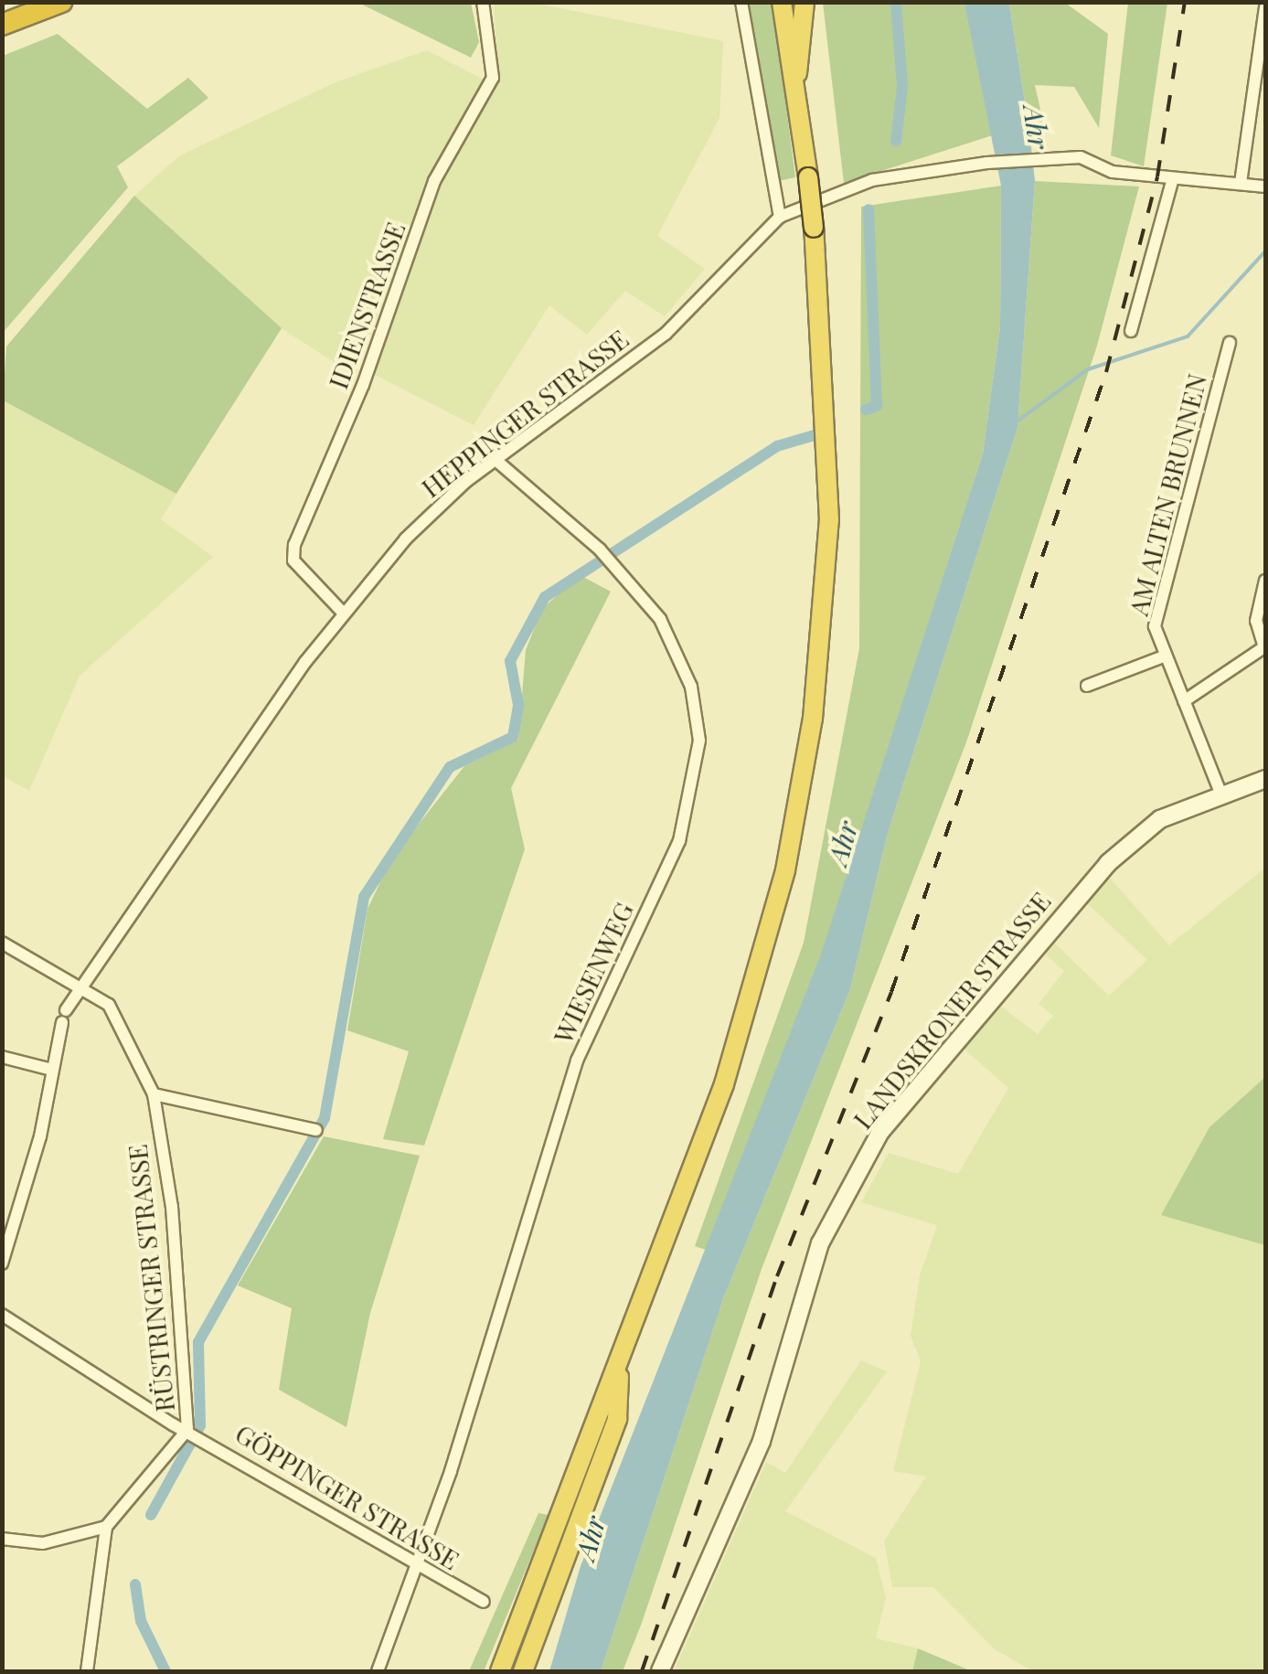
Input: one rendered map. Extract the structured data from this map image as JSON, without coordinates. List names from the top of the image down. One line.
{"streets":{"main road":["LANDSKRONER STRASSE"],"street":["IDIENSTRASSE","HEPPINGER STRASSE","AM ALTEN BRUNNEN","WIESENWEG","RÜSTRINGER STRASSE","GÖPPINGER STRASSE"]},"crossings":[["IDIENSTRASSE","HEPPINGER STRASSE"],["HEPPINGER STRASSE","WIESENWEG"],["HEPPINGER STRASSE","RÜSTRINGER STRASSE"],["AM ALTEN BRUNNEN","LANDSKRONER STRASSE"],["WIESENWEG","GÖPPINGER STRASSE"],["RÜSTRINGER STRASSE","GÖPPINGER STRASSE"]],"water":["Ahr"]}
